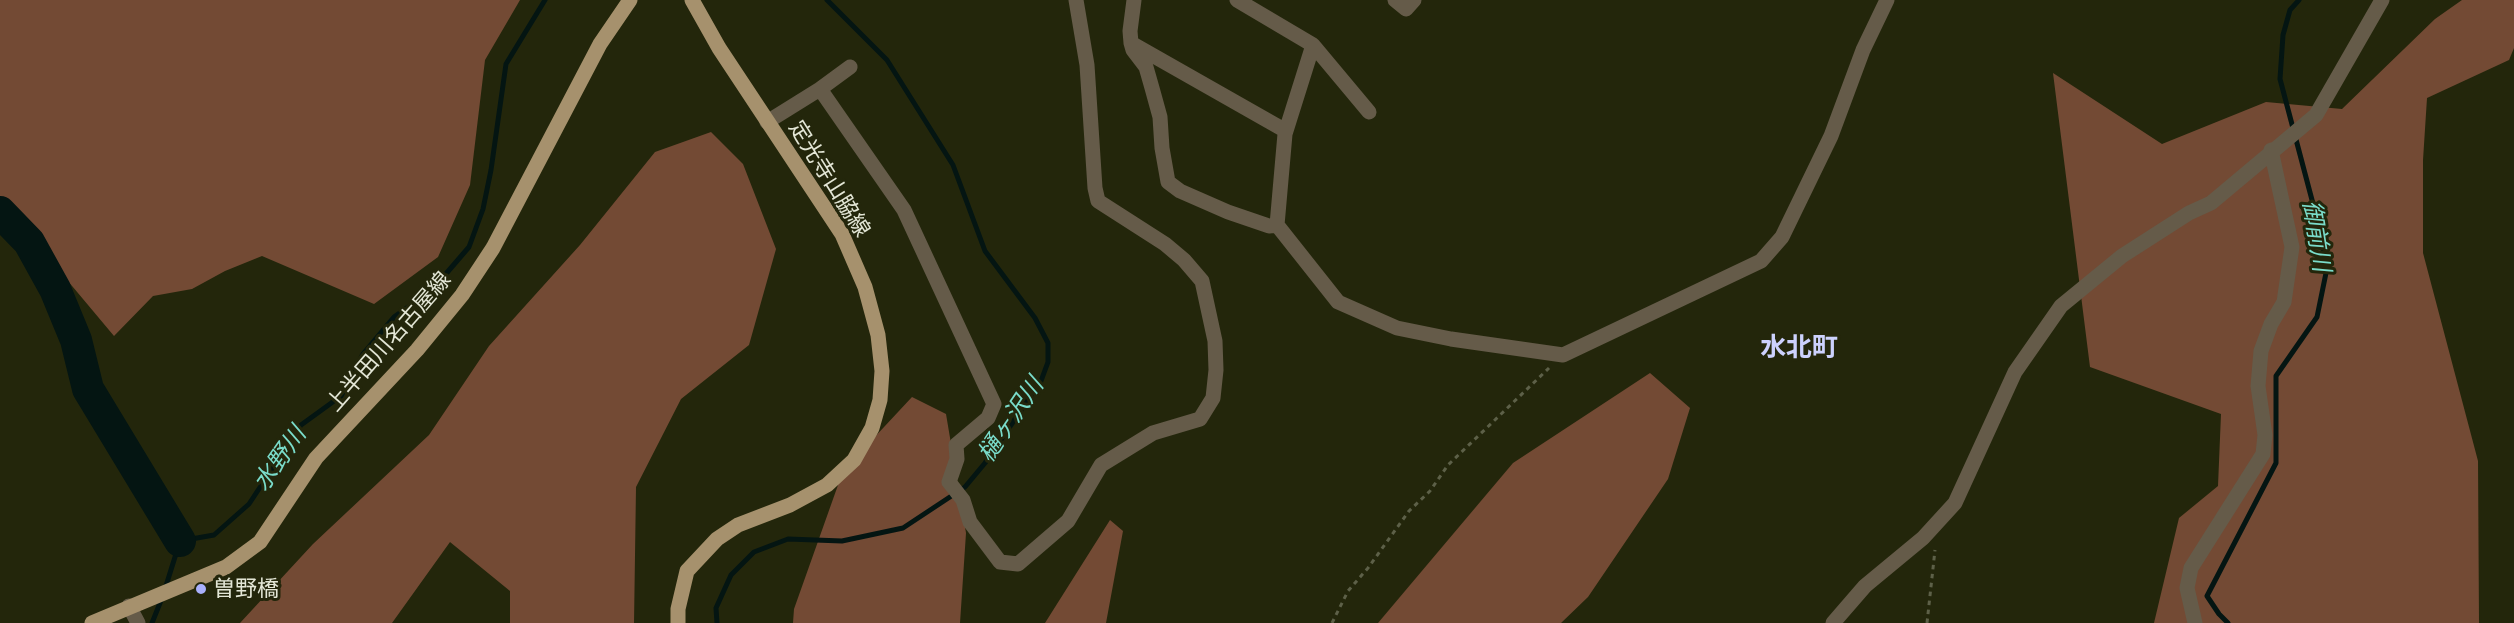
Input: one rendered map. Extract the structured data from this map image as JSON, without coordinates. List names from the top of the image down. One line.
{"streets":{"main road":["定光寺山脇線","上半田川名古屋線"]},"districts":["水北町"],"water":["御前川","樋ヶ沢川","水野川"],"places":["曽野橋"]}
